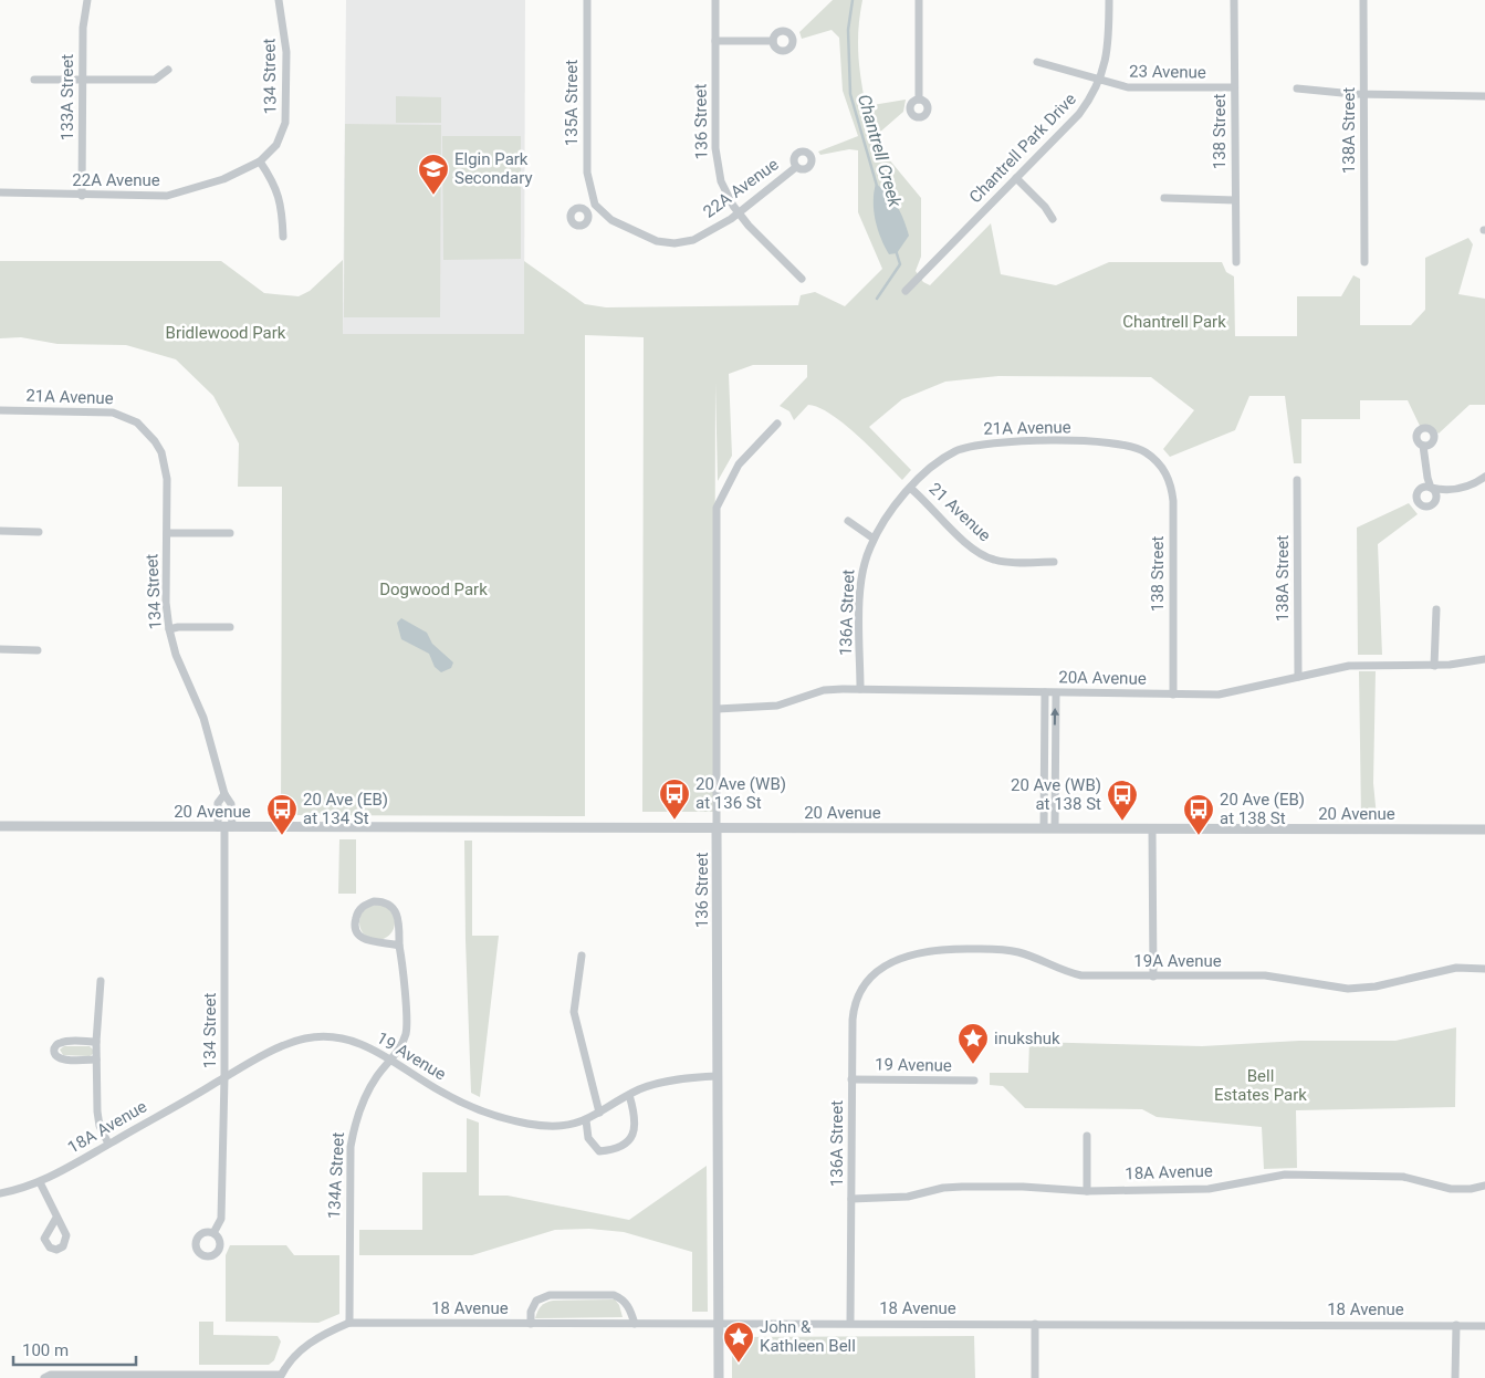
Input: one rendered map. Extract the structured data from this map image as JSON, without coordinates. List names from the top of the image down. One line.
{"streets":{"street":["23 Avenue","134 Street","133A Street","135A Street","136 Street","138A Street","138 Street","Chantrell Park Drive","22A Avenue","21A Avenue","21 Avenue","136A Street","20A Avenue","20 Avenue","19A Avenue","19 Avenue","18A Avenue","134A Street","18 Avenue"]},"crossings":[["23 Avenue","138 Street"],["23 Avenue","Chantrell Park Drive"],["134 Street","22A Avenue"],["134 Street","21A Avenue"],["134 Street","20 Avenue"],["134 Street","19 Avenue"],["134 Street","18A Avenue"],["133A Street","22A Avenue"],["135A Street","22A Avenue"],["136 Street","22A Avenue"],["136 Street","20A Avenue"],["136 Street","20 Avenue"],["136 Street","19 Avenue"],["136 Street","18 Avenue"],["138A Street","20A Avenue"],["138 Street","21A Avenue"],["138 Street","20A Avenue"],["21A Avenue","21 Avenue"],["21A Avenue","136A Street"],["21 Avenue","136A Street"],["136A Street","20A Avenue"],["136A Street","19A Avenue"],["136A Street","19 Avenue"],["136A Street","18A Avenue"],["136A Street","18 Avenue"],["19 Avenue","18A Avenue"],["19 Avenue","134A Street"],["134A Street","18 Avenue"]],"water":["Chantrell Creek"],"parks":["Chantrell Park","Bridlewood Park","Dogwood Park","Bell Estates Park"],"places":{"school or university":["Elgin Park Secondary"],"bus stop":["20 Ave (WB) at 136 St","20 Ave (WB) at 138 St","20 Ave (EB) at 134 St","20 Ave (EB) at 138 St"],"place":["inukshuk","John & Kathleen Bell"]},"scale_bar":"100 m"}
